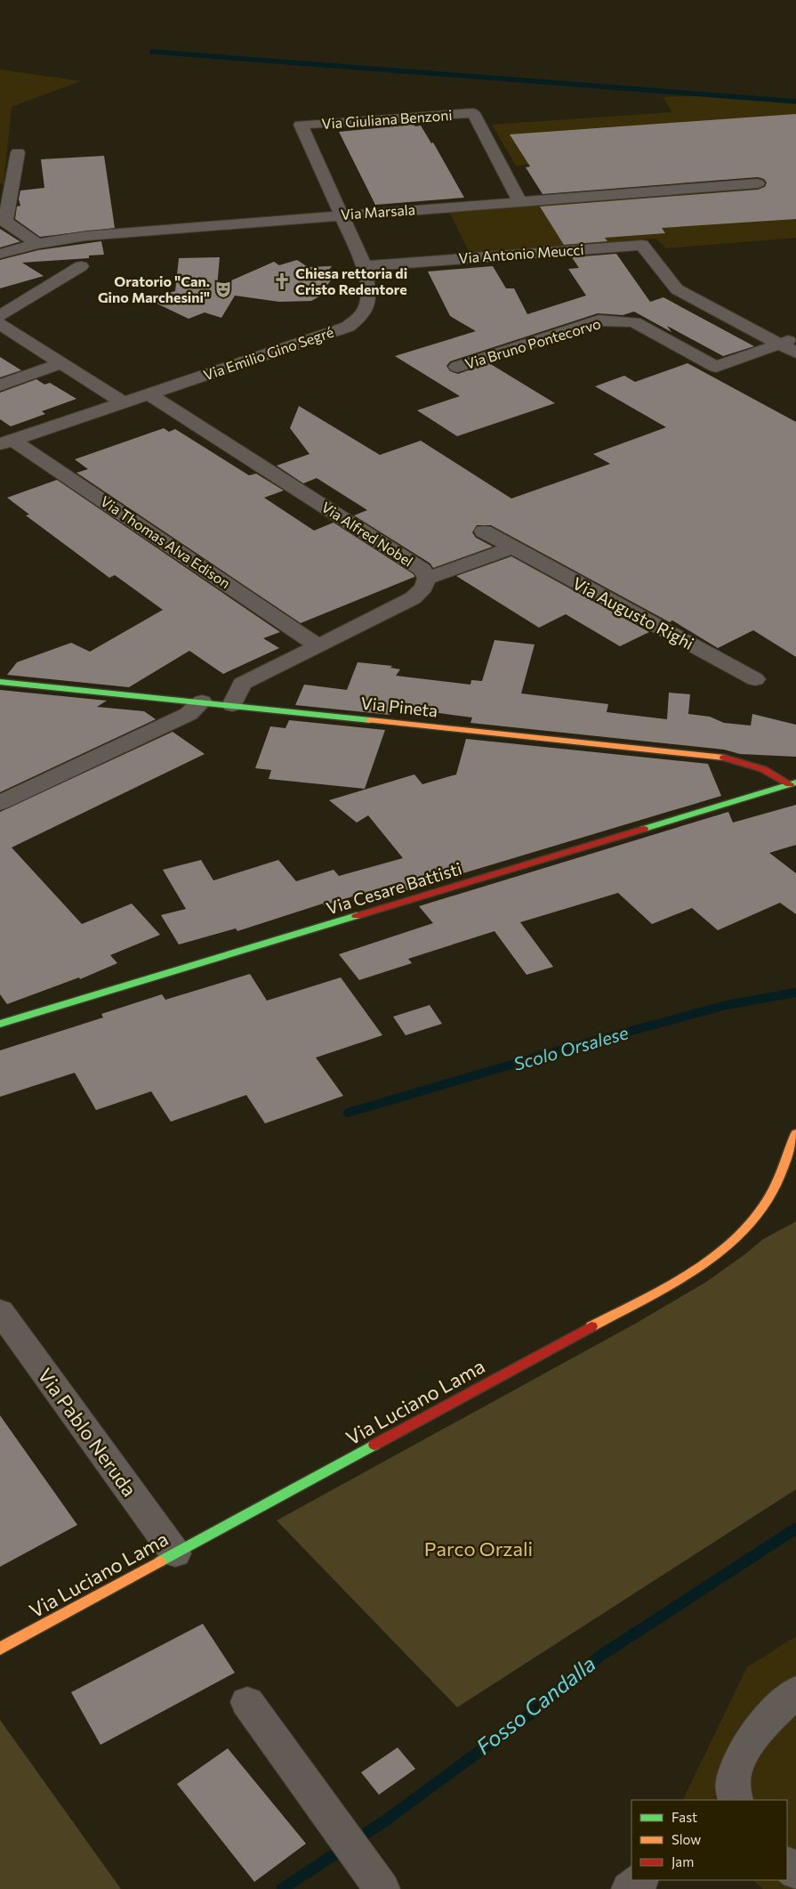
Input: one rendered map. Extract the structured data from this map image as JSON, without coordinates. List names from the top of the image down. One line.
{"streets":{"street":["Via Giuliana Benzoni","Via Marsala","Via Antonio Meucci","Via Bruno Pontecorvo","Via Emilio Gino Segré","Via Alfred Nobel","Via Thomas Alva Edison","Via Augusto Righi","Via Pineta","Via Cesare Battisti","Via Luciano Lama","Via Pablo Neruda"]},"crossings":[["Via Giuliana Benzoni","Via Marsala"],["Via Antonio Meucci","Via Bruno Pontecorvo"],["Via Antonio Meucci","Via Emilio Gino Segré"],["Via Emilio Gino Segré","Via Alfred Nobel"],["Via Emilio Gino Segré","Via Thomas Alva Edison"],["Via Alfred Nobel","Via Thomas Alva Edison"],["Via Alfred Nobel","Via Pineta"],["Via Pineta","Via Cesare Battisti"],["Via Luciano Lama","Via Pablo Neruda"]],"water":["Scolo Orsalese","Fosso Candalla"],"parks":["Parco Orzali"],"places":{"church":["Chiesa rettoria di Cristo Redentore"],"theatre":["Oratorio \"Can. Gino Marchesini\""]},"legend":["Fast","Slow","Jam"]}
